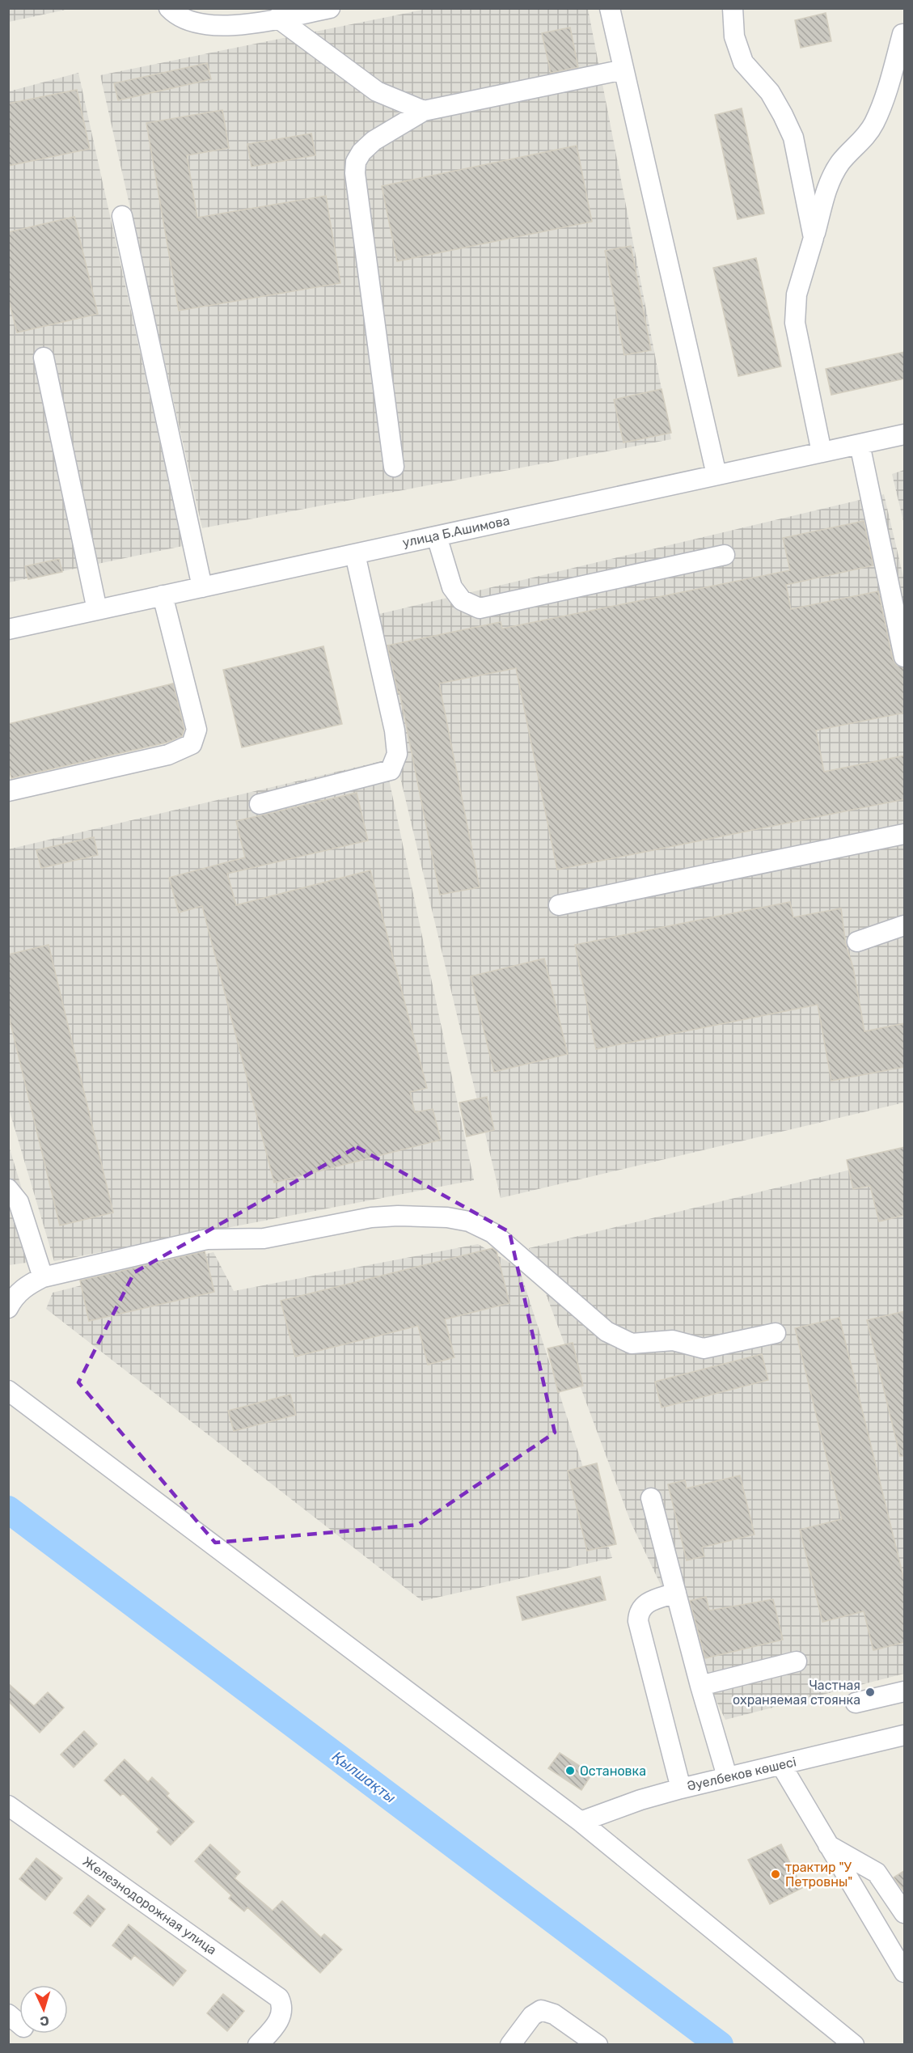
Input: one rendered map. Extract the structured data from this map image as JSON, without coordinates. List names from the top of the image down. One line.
{"streets":{"street":["улица Б.Ашимова","Әуелбеков көшесі","Железнодорожная улица"]},"water":["Қылшақты"],"places":["Частная охраняемая стоянка","Остановка","трактир \"У Петровны\""],"north":"bottom"}
